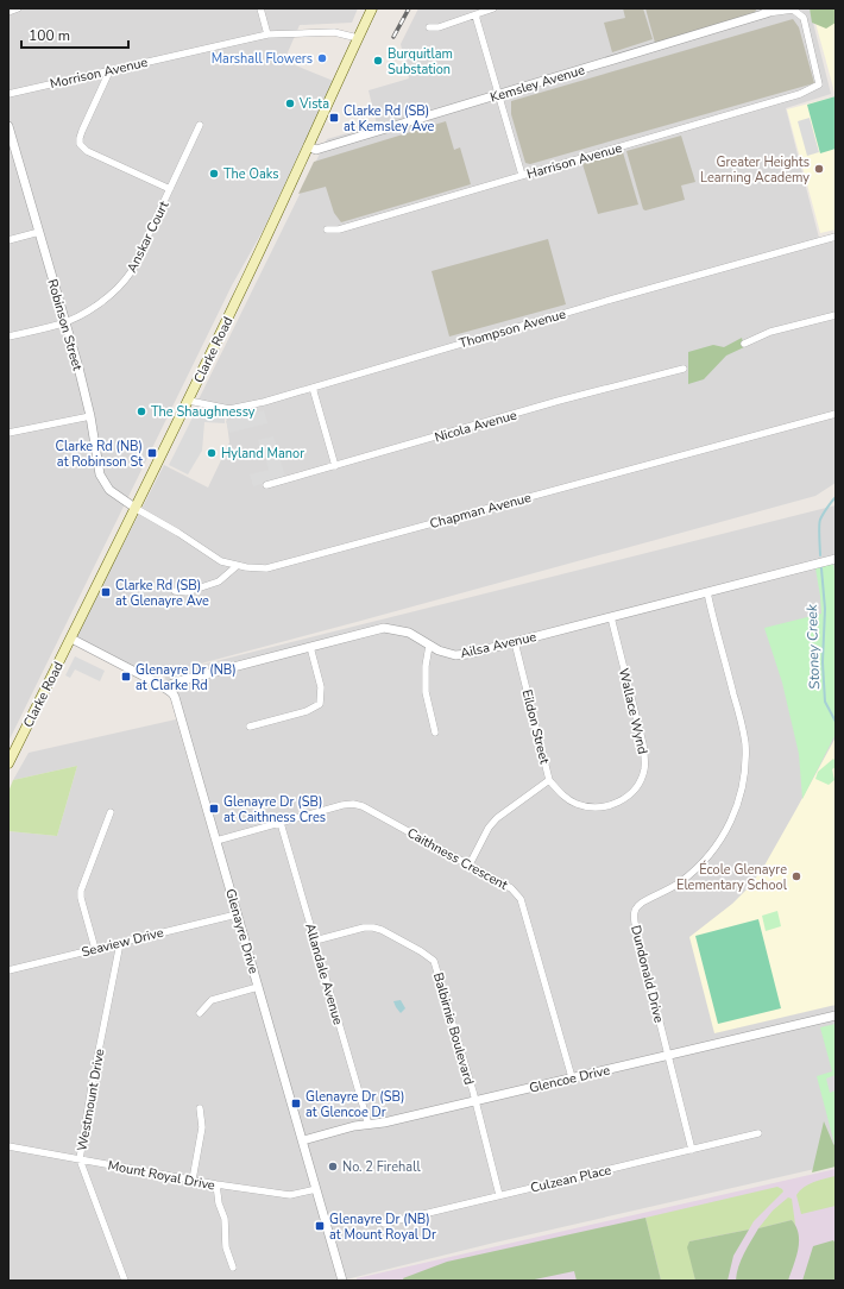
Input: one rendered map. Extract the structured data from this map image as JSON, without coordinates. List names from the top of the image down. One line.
{"streets":{"main road":["Clarke Road"],"street":["Morrison Avenue","Kemsley Avenue","Harrison Avenue","Anskar Court","Robinson Street","Thompson Avenue","Nicola Avenue","Chapman Avenue","Ailsa Avenue","Wallace Wynd","Eildon Street","Caithness Crescent","Glenayre Drive","Seaview Drive","Allandale Avenue","Dundonald Drive","Balbirnie Boulevard","Glencoe Drive","Westmount Drive","Mount Royal Drive","Culzean Place"]},"crossings":[["Morrison Avenue","Clarke Road"],["Kemsley Avenue","Harrison Avenue"],["Kemsley Avenue","Clarke Road"],["Anskar Court","Robinson Street"],["Robinson Street","Clarke Road"],["Robinson Street","Chapman Avenue"],["Thompson Avenue","Clarke Road"],["Clarke Road","Chapman Avenue"],["Ailsa Avenue","Wallace Wynd"],["Ailsa Avenue","Eildon Street"],["Ailsa Avenue","Glenayre Drive"],["Ailsa Avenue","Dundonald Drive"],["Wallace Wynd","Eildon Street"],["Eildon Street","Caithness Crescent"],["Caithness Crescent","Glenayre Drive"],["Caithness Crescent","Allandale Avenue"],["Caithness Crescent","Glencoe Drive"],["Glenayre Drive","Seaview Drive"],["Glenayre Drive","Glencoe Drive"],["Glenayre Drive","Mount Royal Drive"],["Seaview Drive","Westmount Drive"],["Allandale Avenue","Balbirnie Boulevard"],["Allandale Avenue","Glencoe Drive"],["Dundonald Drive","Glencoe Drive"],["Dundonald Drive","Culzean Place"],["Balbirnie Boulevard","Glencoe Drive"],["Balbirnie Boulevard","Culzean Place"],["Westmount Drive","Mount Royal Drive"]],"water":["Stoney Creek"],"places":{"other":["Marshall Flowers","Burquitlam Substation","Vista","Greater Heights Learning Academy","The Oaks","The Shaughnessy","Hyland Manor","École Glenayre Elementary School","No. 2 Firehall"],"transit":["Clarke Rd (SB) at Kemsley Ave","Clarke Rd (NB) at Robinson St","Clarke Rd (SB) at Glenayre Ave","Glenayre Dr (NB) at Clarke Rd","Glenayre Dr (SB) at Caithness Cres","Glenayre Dr (SB) at Glencoe Dr","Glenayre Dr (NB) at Mount Royal Dr"]},"scale_bar":"100 m"}
